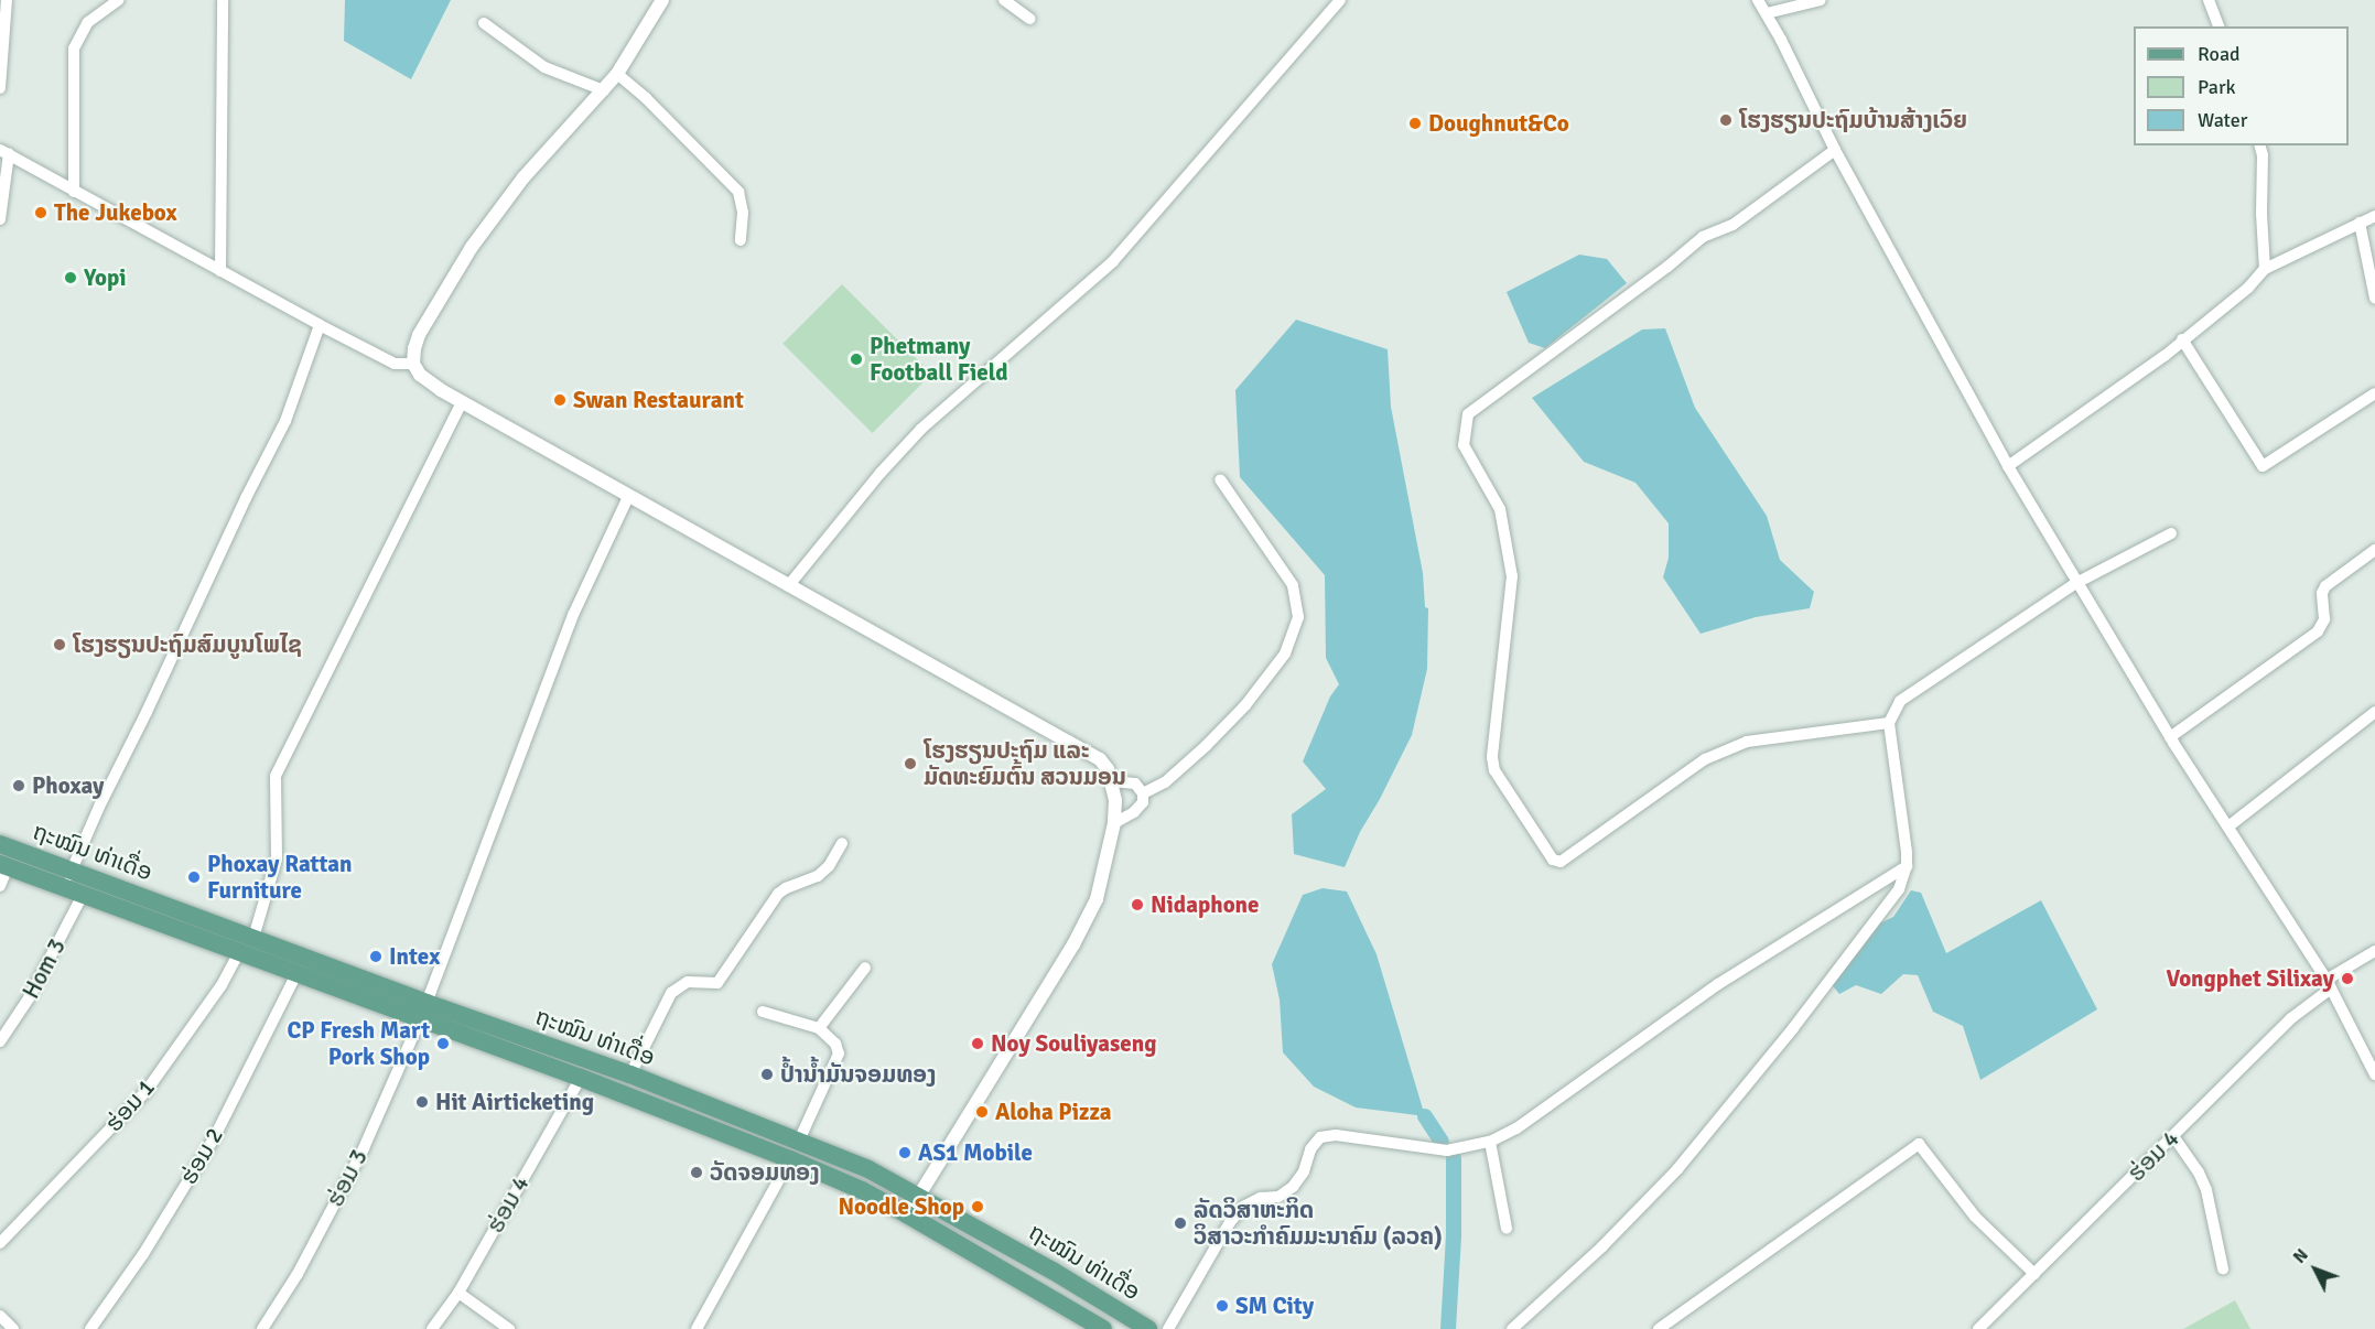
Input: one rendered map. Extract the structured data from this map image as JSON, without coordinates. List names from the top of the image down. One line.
{"streets":{"main road":["ຖະໝົນ ທ່າເດື່ອ"],"street":["Hom 3","ຮ່ອມ 1","ຮ່ອມ 2","ຮ່ອມ 4","ຮ່ອມ 3"]},"crossings":[["ຖະໝົນ ທ່າເດື່ອ","Hom 3"],["ຖະໝົນ ທ່າເດື່ອ","ຮ່ອມ 1"],["ຖະໝົນ ທ່າເດື່ອ","ຮ່ອມ 2"],["ຖະໝົນ ທ່າເດື່ອ","ຮ່ອມ 4"],["ຖະໝົນ ທ່າເດື່ອ","ຮ່ອມ 3"]],"places":["ໂຮງຮຽນປະຖົມບ້ານສ້າງເວົຍ","Doughnut&Co","The Jukebox","Yopi","Phetmany Football Field","Swan Restaurant","ໂຮງຮຽນປະຖົມສົມບູນໂພໄຊ","ໂຮງຮຽນປະຖົມ ແລະ ມັດທະຍົມຕົ້ນ ສວນມອນ","Phoxay","Phoxay Rattan Furniture","Nidaphone","Intex","Vongphet Silixay","CP Fresh Mart Pork Shop","Noy Souliyaseng","ປ້ຳນ້ຳມັນຈອມທອງ","Hit Airticketing","Aloha Pizza","AS1 Mobile","ວັດຈອມທອງ","Noodle Shop","ລັດວິສາຫະກິດ ວິສາວະກຳຄົມມະນາຄົມ (ລວຄ)","SM City"],"legend":["Road","Park","Water"],"north":"top left"}
